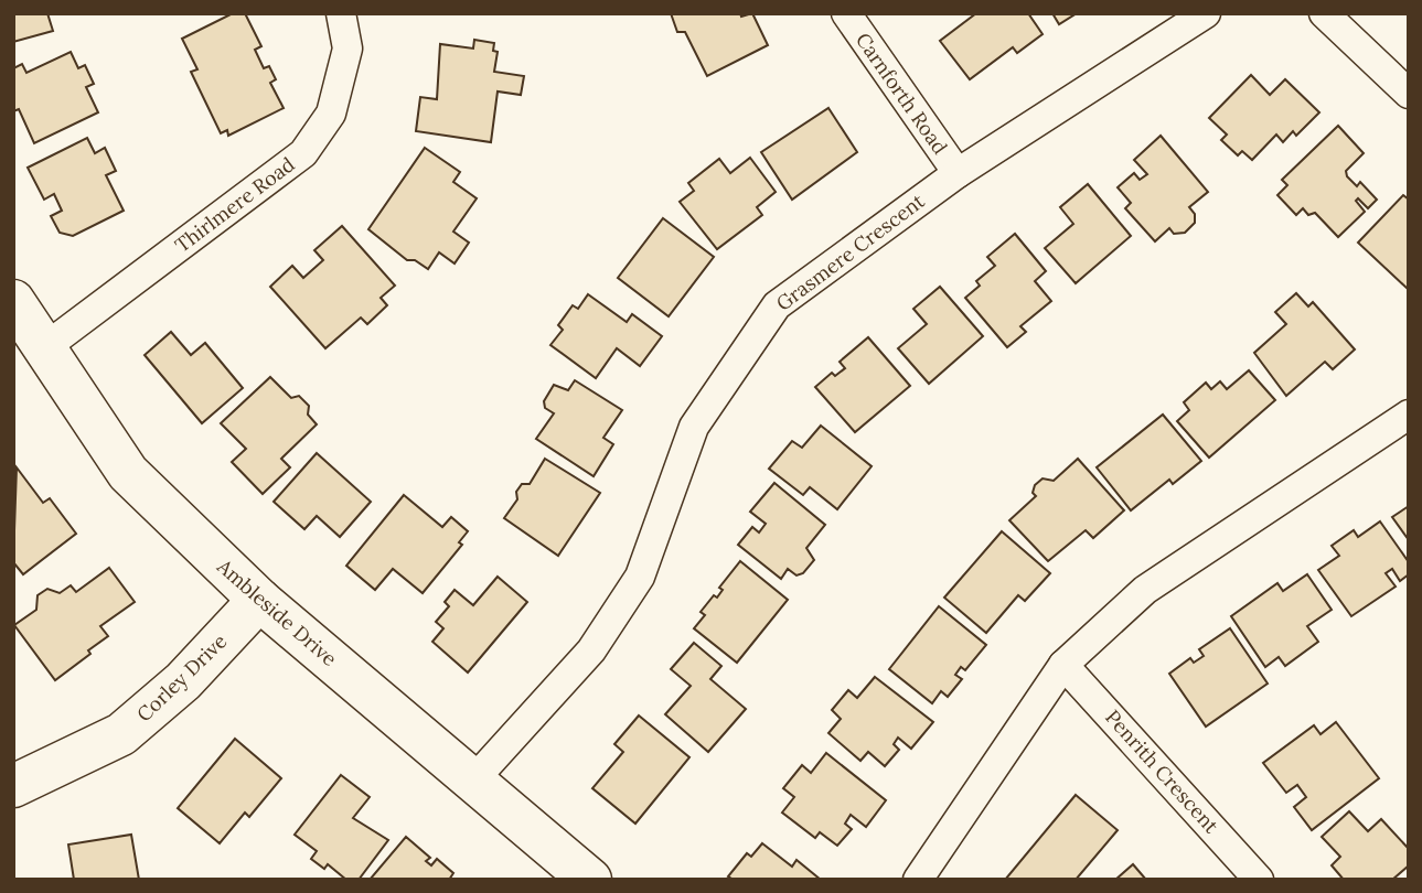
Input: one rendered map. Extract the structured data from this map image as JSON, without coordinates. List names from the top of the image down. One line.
{"streets":{"street":["Carnforth Road","Thirlmere Road","Grasmere Crescent","Ambleside Drive","Corley Drive","Penrith Crescent"]},"crossings":[["Carnforth Road","Grasmere Crescent"],["Thirlmere Road","Ambleside Drive"],["Grasmere Crescent","Ambleside Drive"],["Ambleside Drive","Corley Drive"]]}
